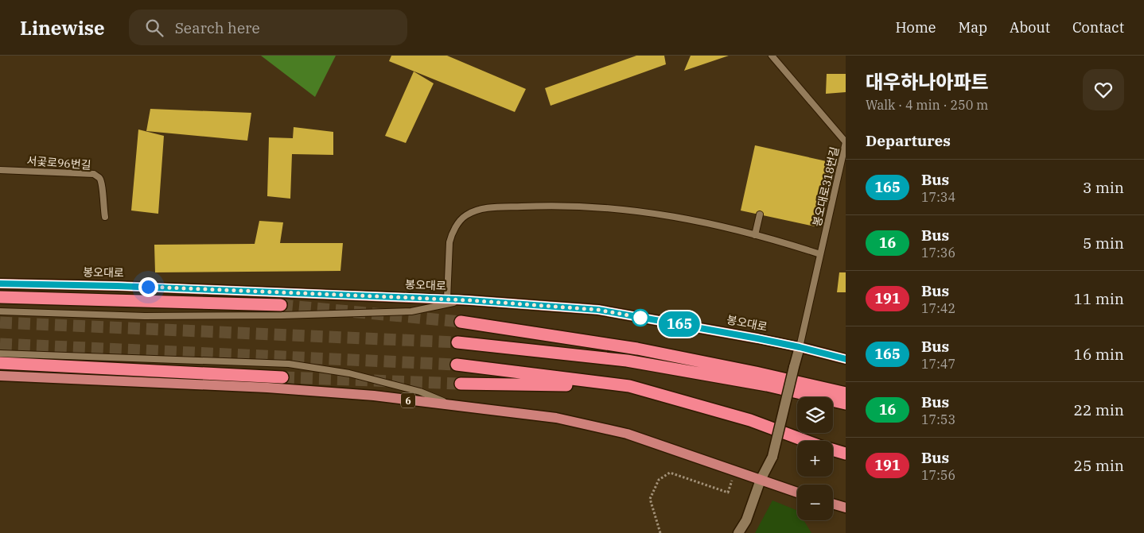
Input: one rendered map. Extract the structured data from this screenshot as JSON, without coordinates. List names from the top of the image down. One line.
{"streets":{"main road":["봉오대로","6"],"lane":["서곷로96번길","봉오대로318번길"]},"crossings":[["봉오대로318번길","봉오대로"]],"lines":["bus line 165"],"page":{"header":"Linewise","search":"Search here","nav":["Home","Map","About","Contact"],"on_map":"165","heading":[["대우하나아파트","Walk · 4 min · 250 m"],"Departures"],"list":[{"mark":"165","name":"Bus","note":"17:34","value":"3 min"},{"mark":"16","name":"Bus","note":"17:36","value":"5 min"},{"mark":"191","name":"Bus","note":"17:42","value":"11 min"},{"mark":"165","name":"Bus","note":"17:47","value":"16 min"},{"mark":"16","name":"Bus","note":"17:53","value":"22 min"},{"mark":"191","name":"Bus","note":"17:56","value":"25 min"}],"map_buttons":["+","−"]}}
